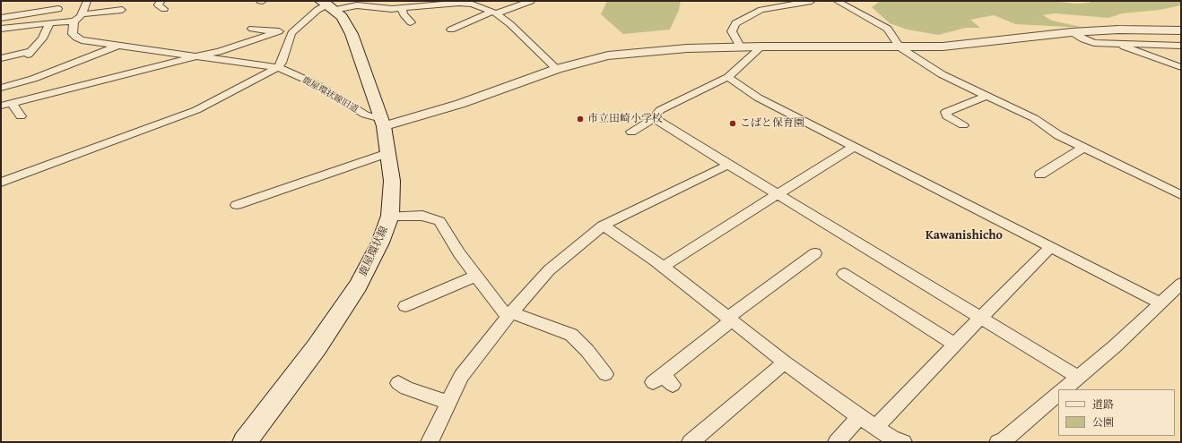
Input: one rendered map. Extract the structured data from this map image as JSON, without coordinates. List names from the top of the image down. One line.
{"streets":{"main road":["鹿屋環状線"],"street":["鹿屋環状線旧道"]},"crossings":[["鹿屋環状線旧道","鹿屋環状線"]],"districts":["Kawanishicho"],"places":["市立田崎小学校","こばと保育園"],"legend":["道路","公園"]}
